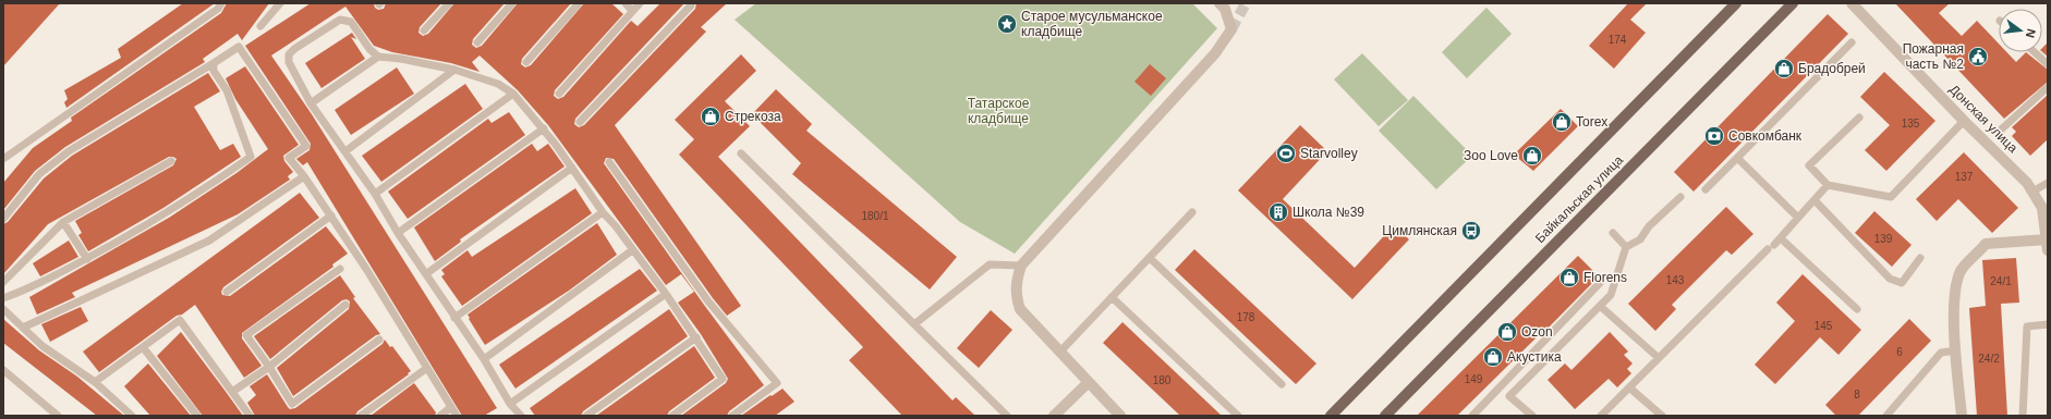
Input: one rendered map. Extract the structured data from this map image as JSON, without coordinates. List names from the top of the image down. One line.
{"streets":{"main road":["Байкальская улица"],"street":["Донская улица"]},"parks":["Татарское кладбище"],"places":{"place":["Старое мусульманское кладбище"],"public building":["Пожарная часть №2"],"shop":["Брадобрей","Стрекоза","Torex","Зоо Love","Florens","Ozon","Акустика"],"bank":["Совкомбанк"],"sports":["Starvolley"],"building":["Школа №39"],"bus stop":["Цимлянская"]},"house_numbers":["174","135","137","180/1","139","143","24/1","178","145","6","24/2","149","180","8"],"north":"right"}
